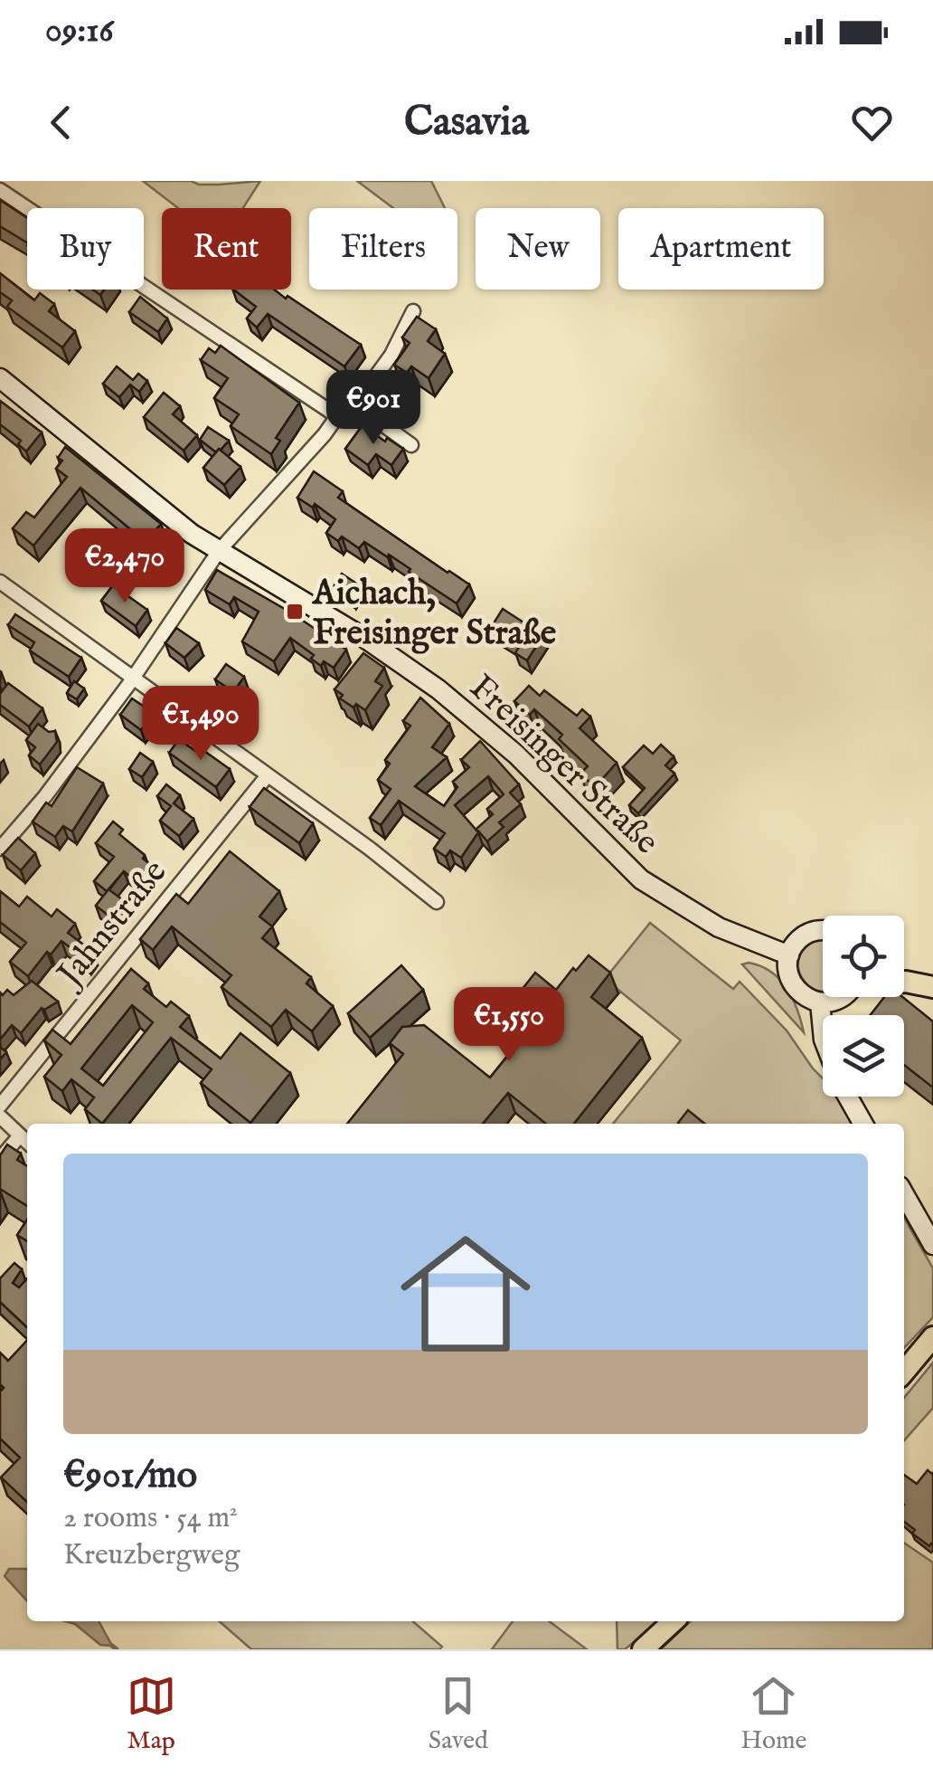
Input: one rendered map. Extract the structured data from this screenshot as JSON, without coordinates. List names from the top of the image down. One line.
{"streets":{"main road":["Freisinger Straße"],"street":["Jahnstraße"]},"places":{"transit":["Aichach, Freisinger Straße"]},"page":{"status":"09:16","header":"Casavia","chip":["Buy","Rent","Filters","New","Apartment"],"price":["€901","€2,470","€1,490","€1,550"],"list":[{"name":"€901/mo","note":"2 rooms · 54 m² · Kreuzbergweg"}],"tabs":["Map","Saved","Home"]}}
